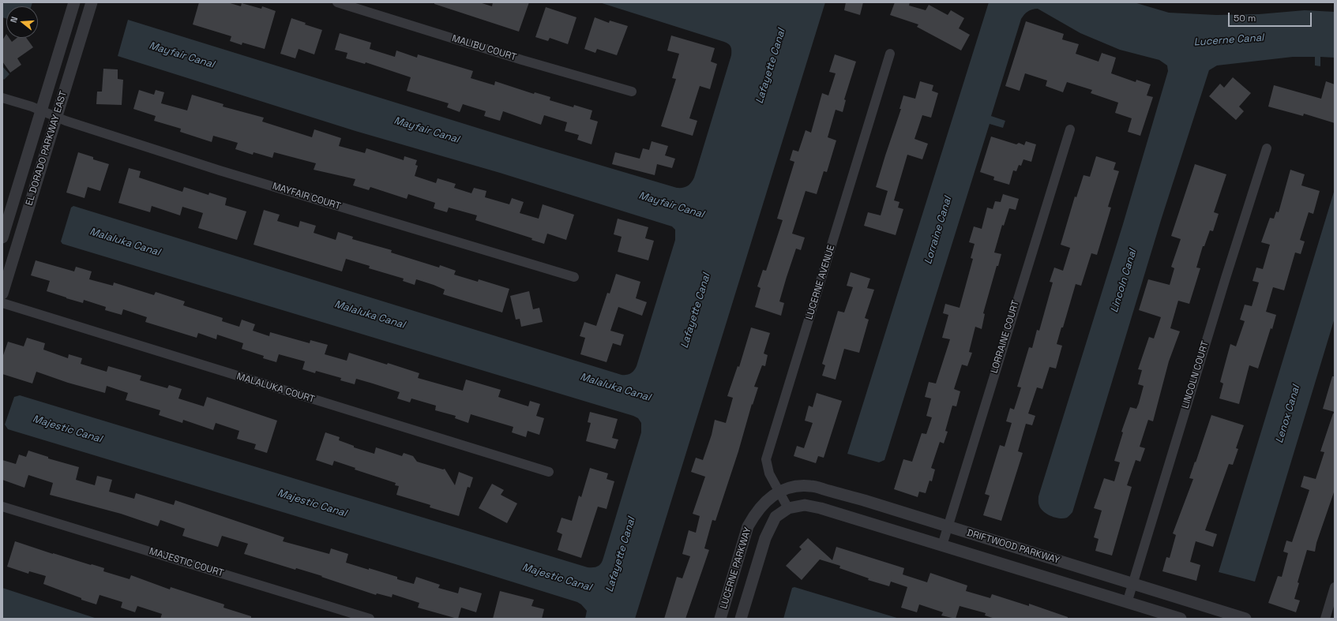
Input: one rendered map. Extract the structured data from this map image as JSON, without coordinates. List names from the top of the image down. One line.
{"streets":{"street":["MALIBU COURT","EL DORADO PARKWAY EAST","MAYFAIR COURT","LUCERNE AVENUE","LORRAINE COURT","LINCOLN COURT","MALALUKA COURT","DRIFTWOOD PARKWAY","MAJESTIC COURT","LUCERNE PARKWAY"]},"crossings":[["EL DORADO PARKWAY EAST","MAYFAIR COURT"],["LUCERNE AVENUE","DRIFTWOOD PARKWAY"],["LUCERNE AVENUE","LUCERNE PARKWAY"],["LORRAINE COURT","DRIFTWOOD PARKWAY"],["LINCOLN COURT","DRIFTWOOD PARKWAY"],["DRIFTWOOD PARKWAY","LUCERNE PARKWAY"]],"water":["Lucerne Canal","Mayfair Canal","Lafayette Canal","Lorraine Canal","Malaluka Canal","Lincoln Canal","Lenox Canal","Majestic Canal"],"scale_bar":"50 m","north":"left"}
